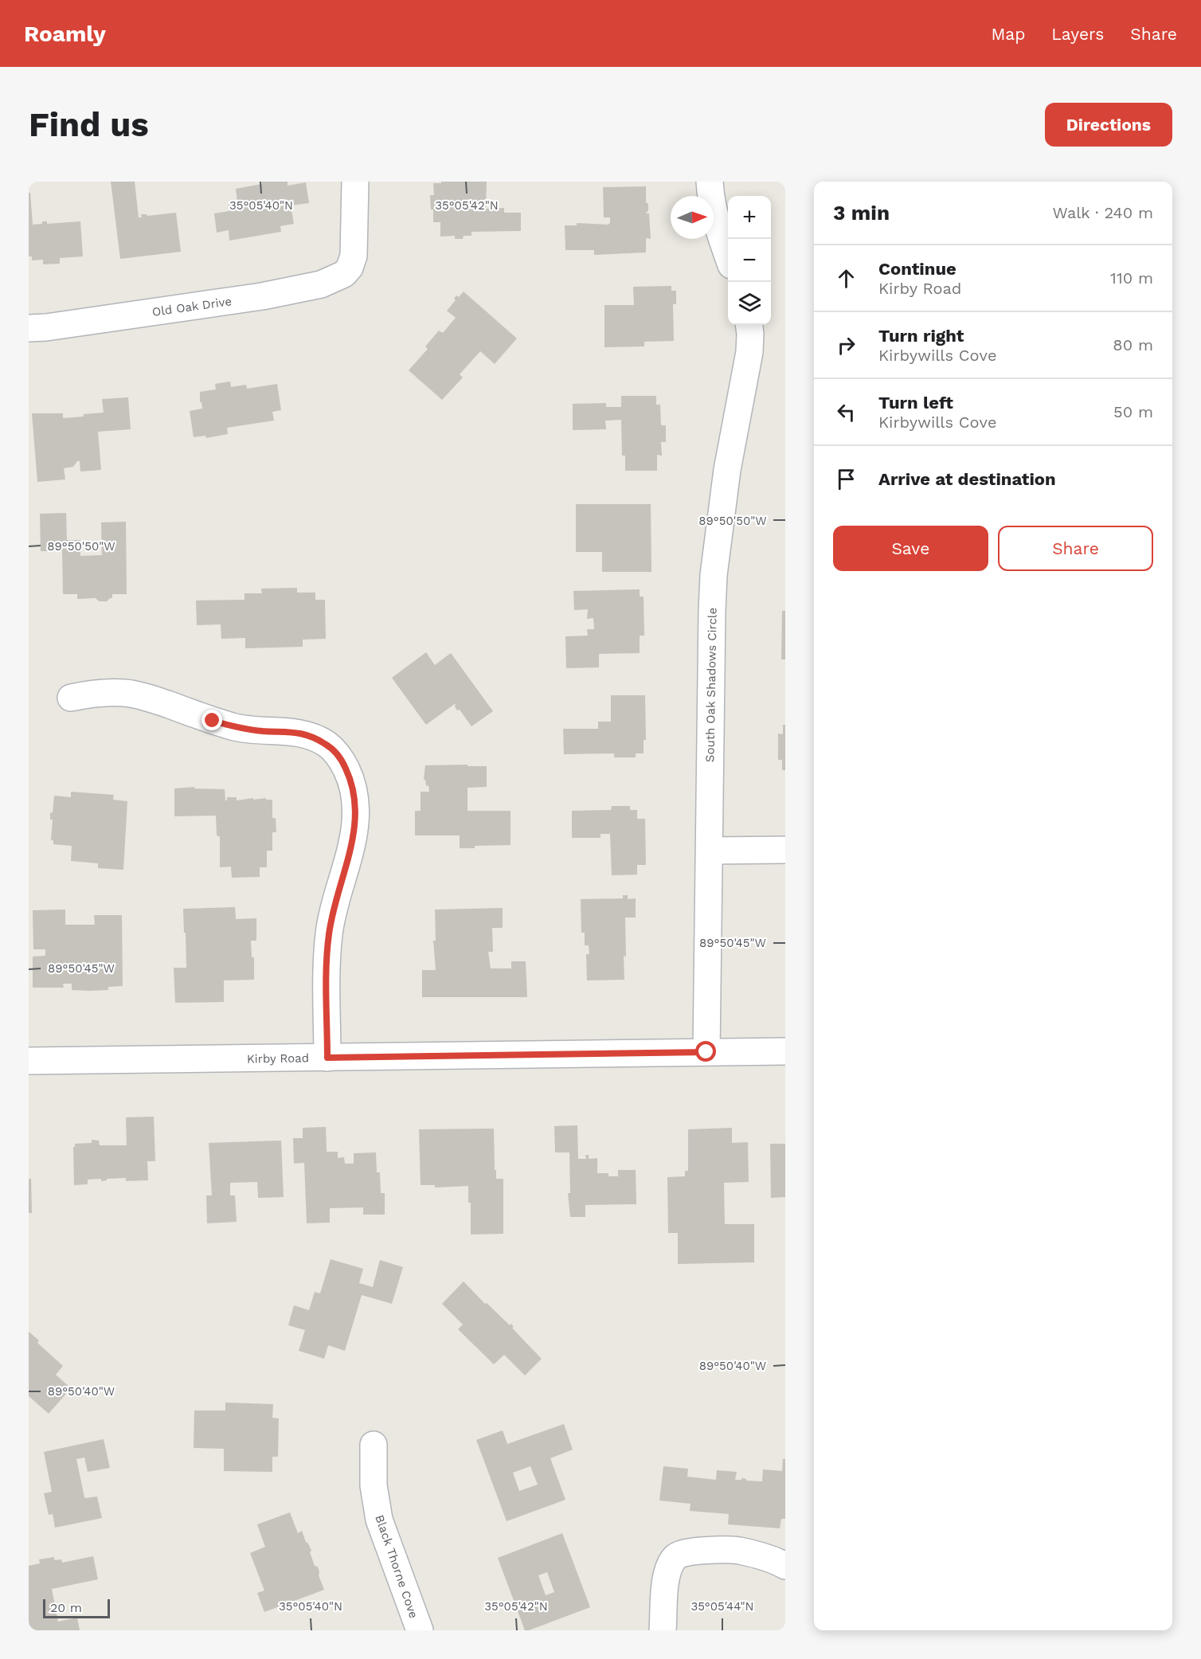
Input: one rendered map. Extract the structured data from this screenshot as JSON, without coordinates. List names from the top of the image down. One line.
{"streets":{"street":["Old Oak Drive","South Oak Shadows Circle","Kirby Road","Black Thorne Cove"]},"crossings":[["South Oak Shadows Circle","Kirby Road"]],"scale_bar":"20 m","north":"right","page":{"header":"Roamly","nav":["Map","Layers","Share"],"buttons":["Directions",["Save","Share"]],"title":"Find us","heading":["3 min","Walk · 240 m"],"map_buttons":["+","−"],"list":[["Continue","Kirby Road","110 m"],["Turn right","Kirbywills Cove","80 m"],["Turn left","Kirbywills Cove","50 m"],"Arrive at destination"],"scale":"20 m"},"coordinates":["35°05'40\"N","35°05'42\"N","89°50'50\"W","89°50'45\"W","89°50'40\"W","35°05'44\"N"]}
